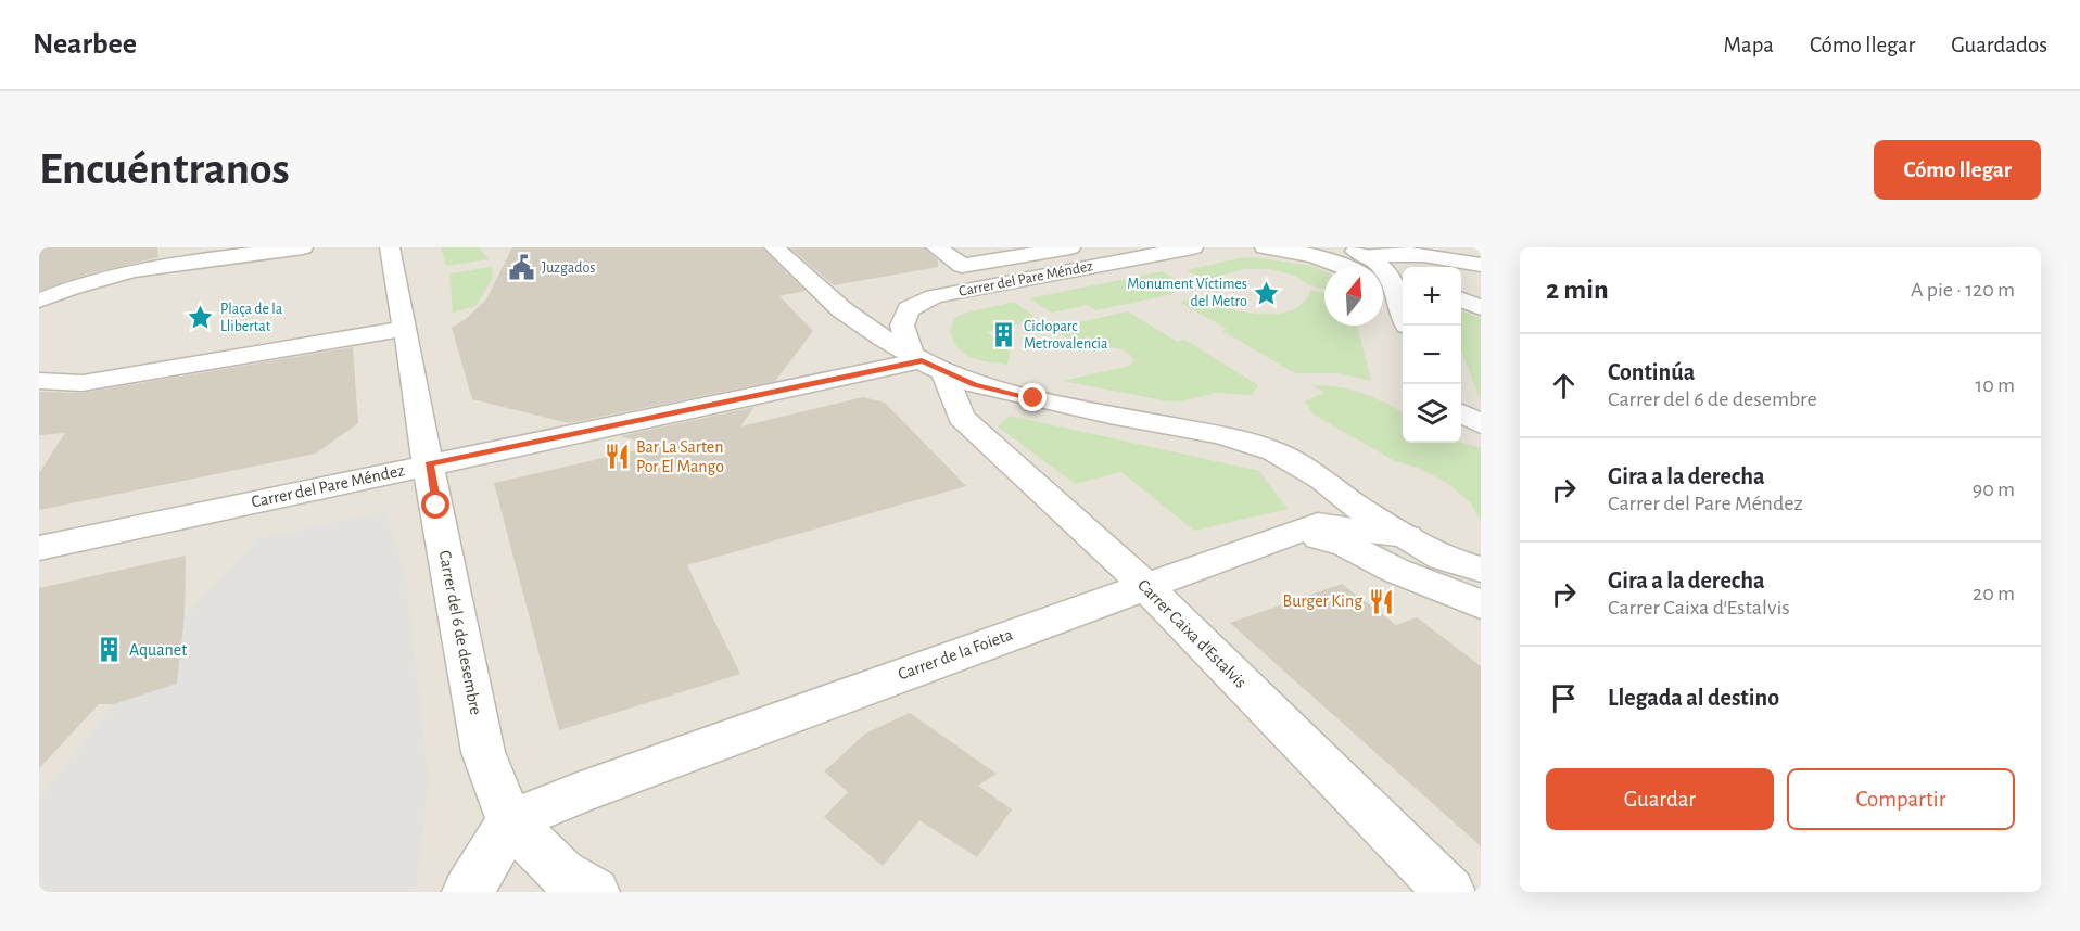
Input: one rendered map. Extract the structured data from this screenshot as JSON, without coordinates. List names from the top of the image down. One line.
{"streets":{"street":["Carrer del Pare Méndez","Carrer del 6 de desembre","Carrer Caixa d'Estalvis","Carrer de la Foieta"]},"crossings":[["Carrer del Pare Méndez","Carrer del 6 de desembre"],["Carrer del Pare Méndez","Carrer Caixa d'Estalvis"],["Carrer del 6 de desembre","Carrer de la Foieta"],["Carrer Caixa d'Estalvis","Carrer de la Foieta"]],"places":{"public building":["Juzgados"],"place":["Monument Víctimes del Metro","Plaça de la Llibertat"],"building":["Cicloparc Metrovalencia","Aquanet"],"restaurant":["Bar La Sarten Por El Mango","Burger King"]},"north":"top","page":{"header":"Nearbee","nav":["Mapa","Cómo llegar","Guardados"],"buttons":["Cómo llegar",["Guardar","Compartir"]],"title":"Encuéntranos","heading":["2 min","A pie · 120 m"],"map_buttons":["+","−"],"list":[["Continúa","Carrer del 6 de desembre","10 m"],["Gira a la derecha","Carrer del Pare Méndez","90 m"],["Gira a la derecha","Carrer Caixa d'Estalvis","20 m"],"Llegada al destino"]}}
